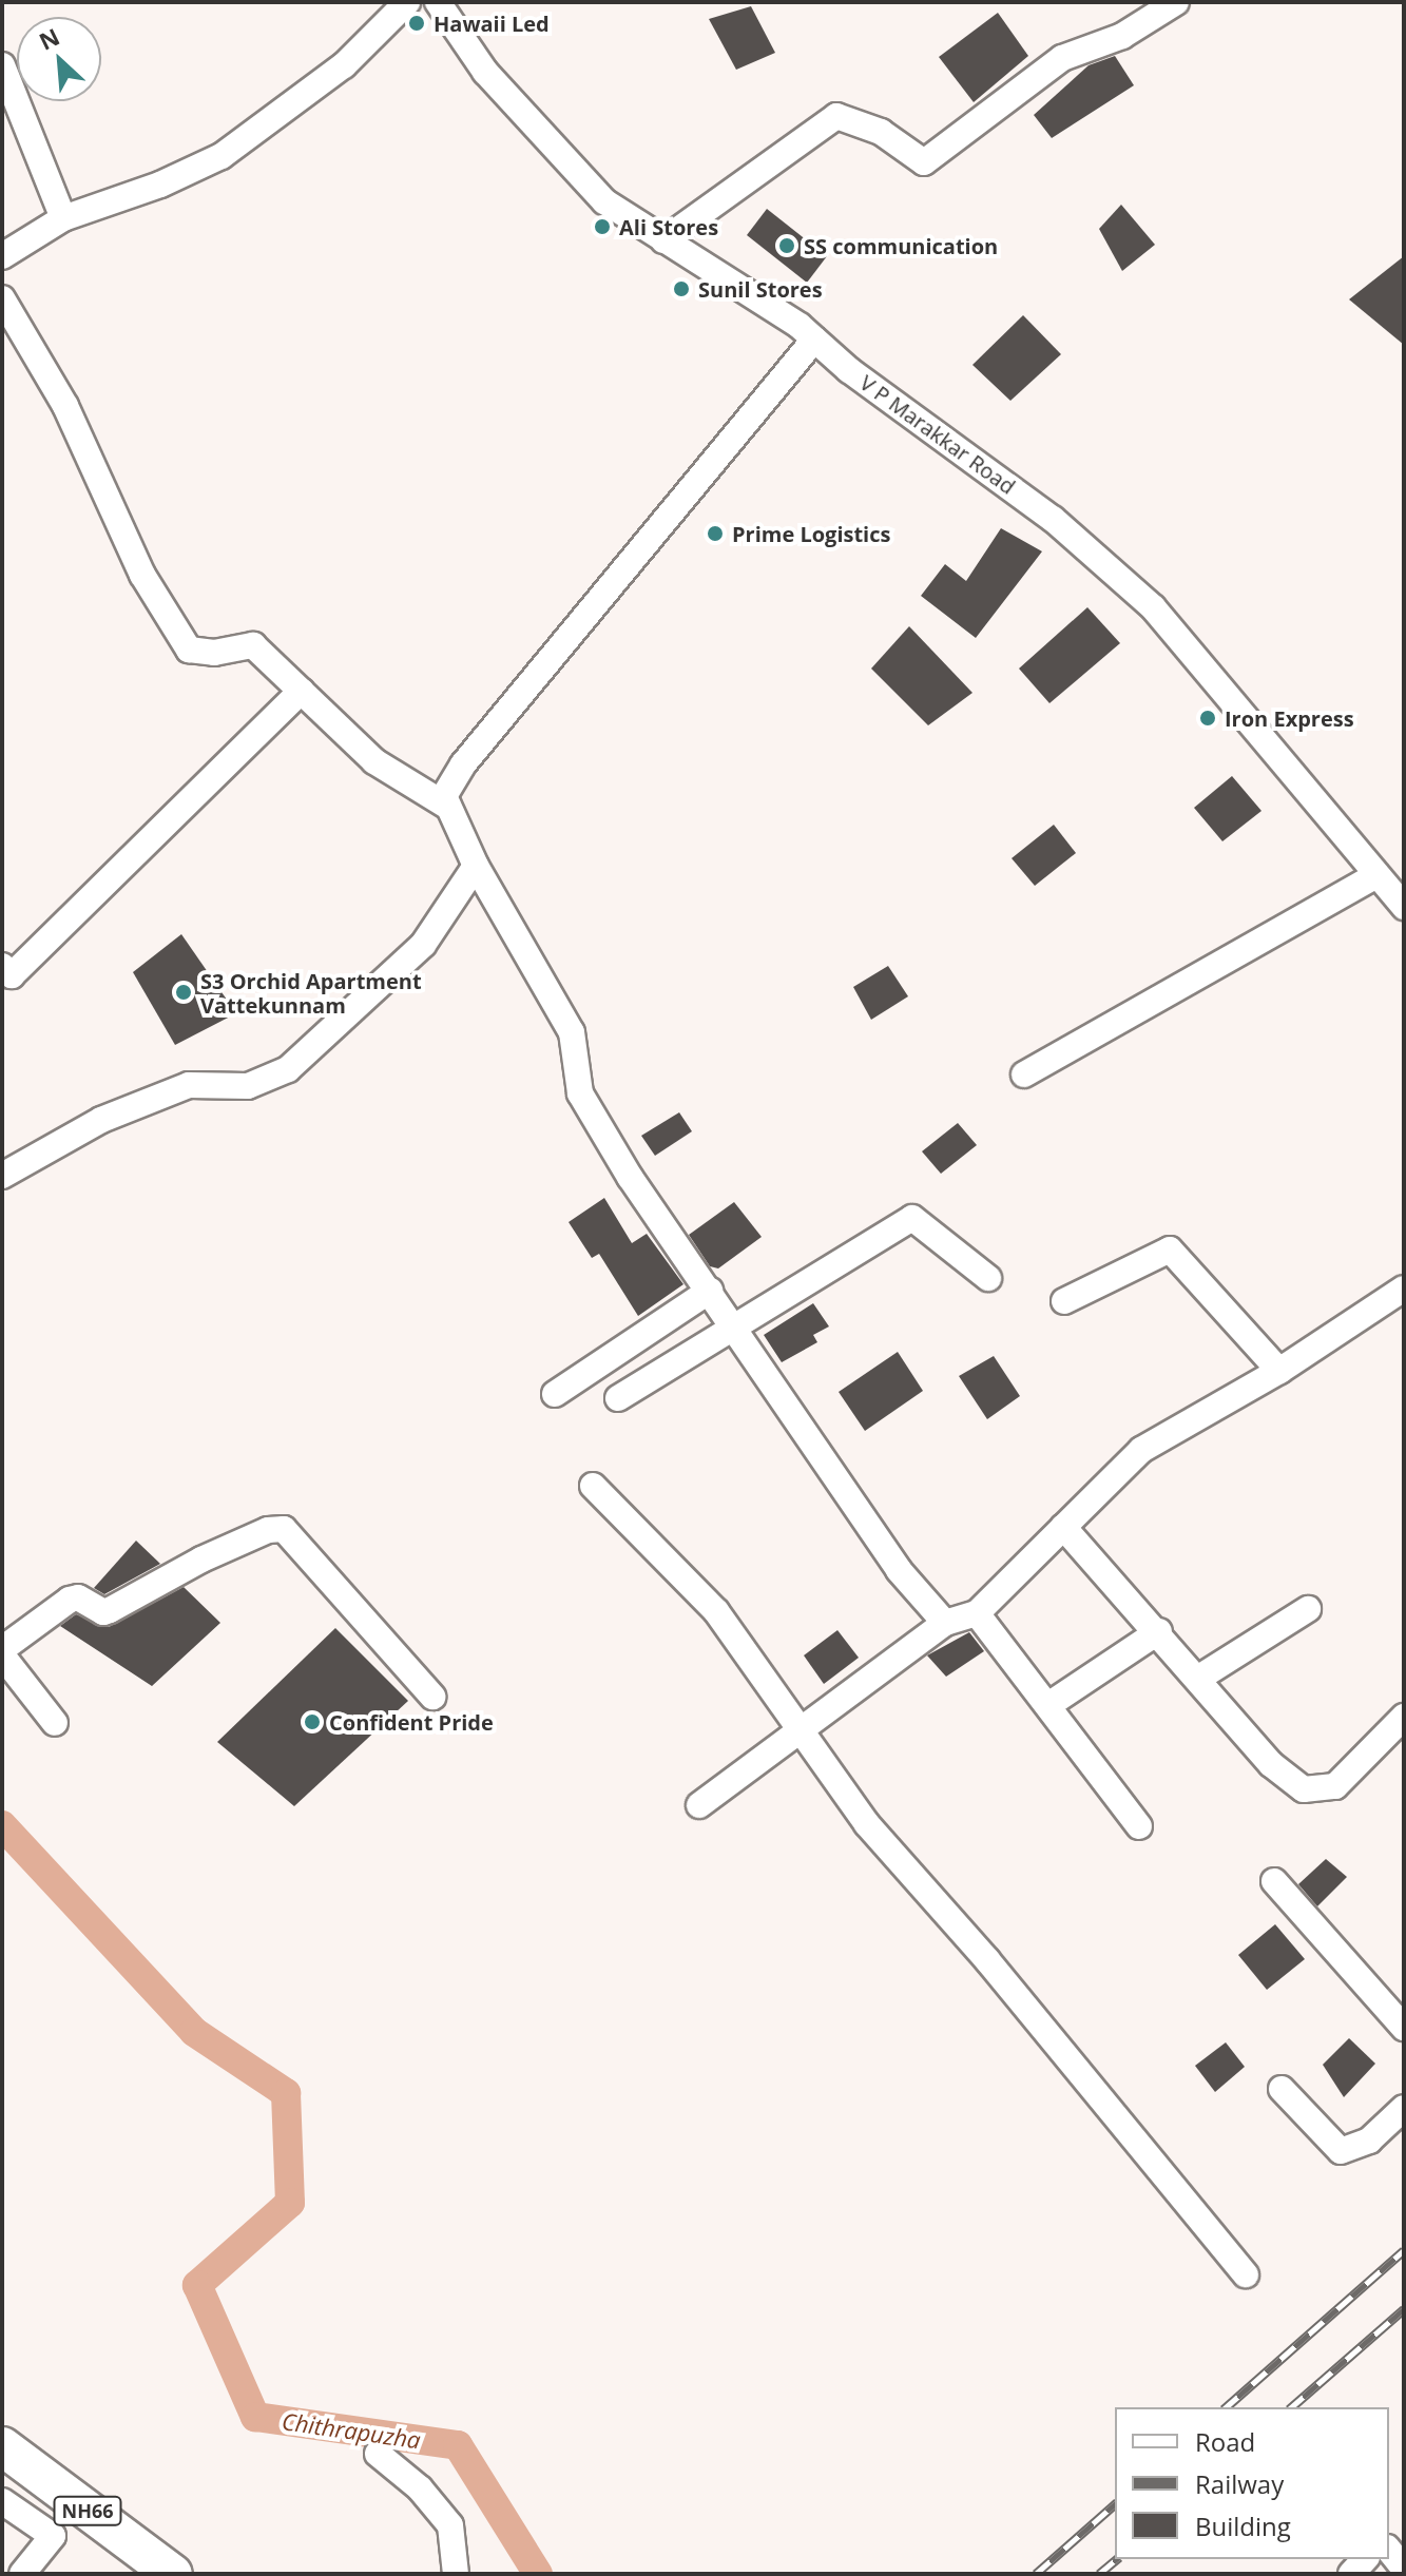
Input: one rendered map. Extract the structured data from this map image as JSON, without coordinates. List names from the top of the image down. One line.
{"streets":{"highway":["NH66"],"street":["V P Marakkar Road"]},"water":["Chithrapuzha"],"places":["Hawaii Led","Ali Stores","SS communication","Sunil Stores","Prime Logistics","Iron Express","S3 Orchid Apartment Vattekunnam","Confident Pride"],"legend":["Road","Railway","Building"],"north":"top left"}
